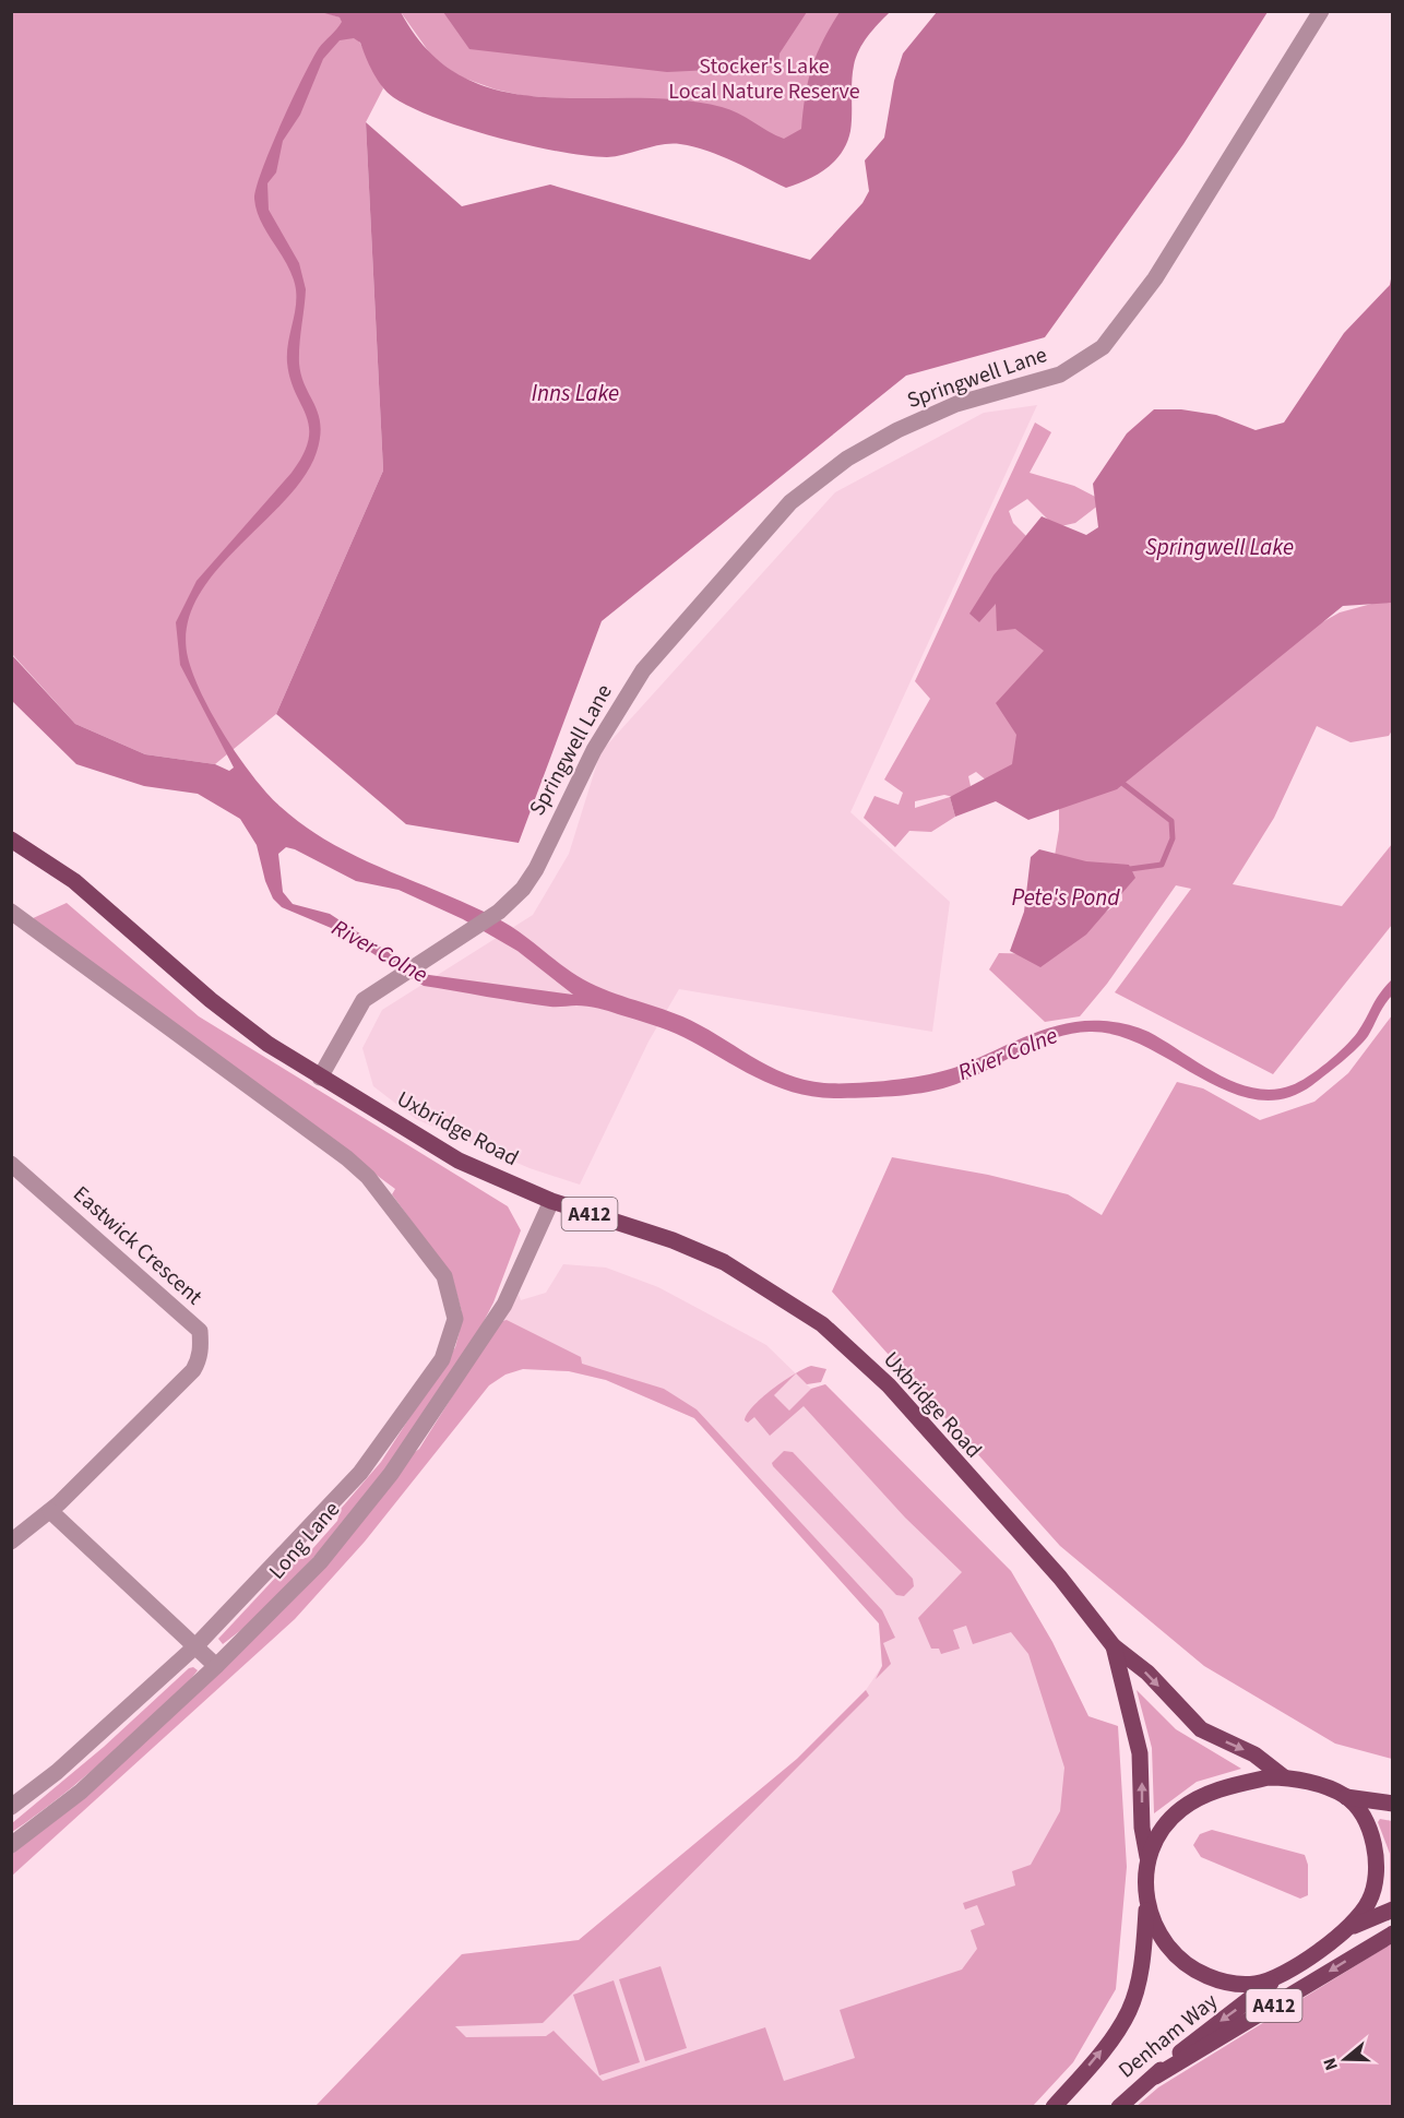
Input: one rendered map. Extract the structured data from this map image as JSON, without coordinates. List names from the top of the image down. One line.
{"streets":{"main road":["Uxbridge Road","A412","Denham Way"],"street":["Springwell Lane","Eastwick Crescent","Long Lane"]},"crossings":[["Springwell Lane","Uxbridge Road"],["Uxbridge Road","Long Lane"],["Uxbridge Road","Denham Way"],["A412","Denham Way"]],"water":["Inns Lake","Springwell Lake","Pete's Pond","River Colne"],"parks":["Stocker's Lake Local Nature Reserve"],"north":"left"}
